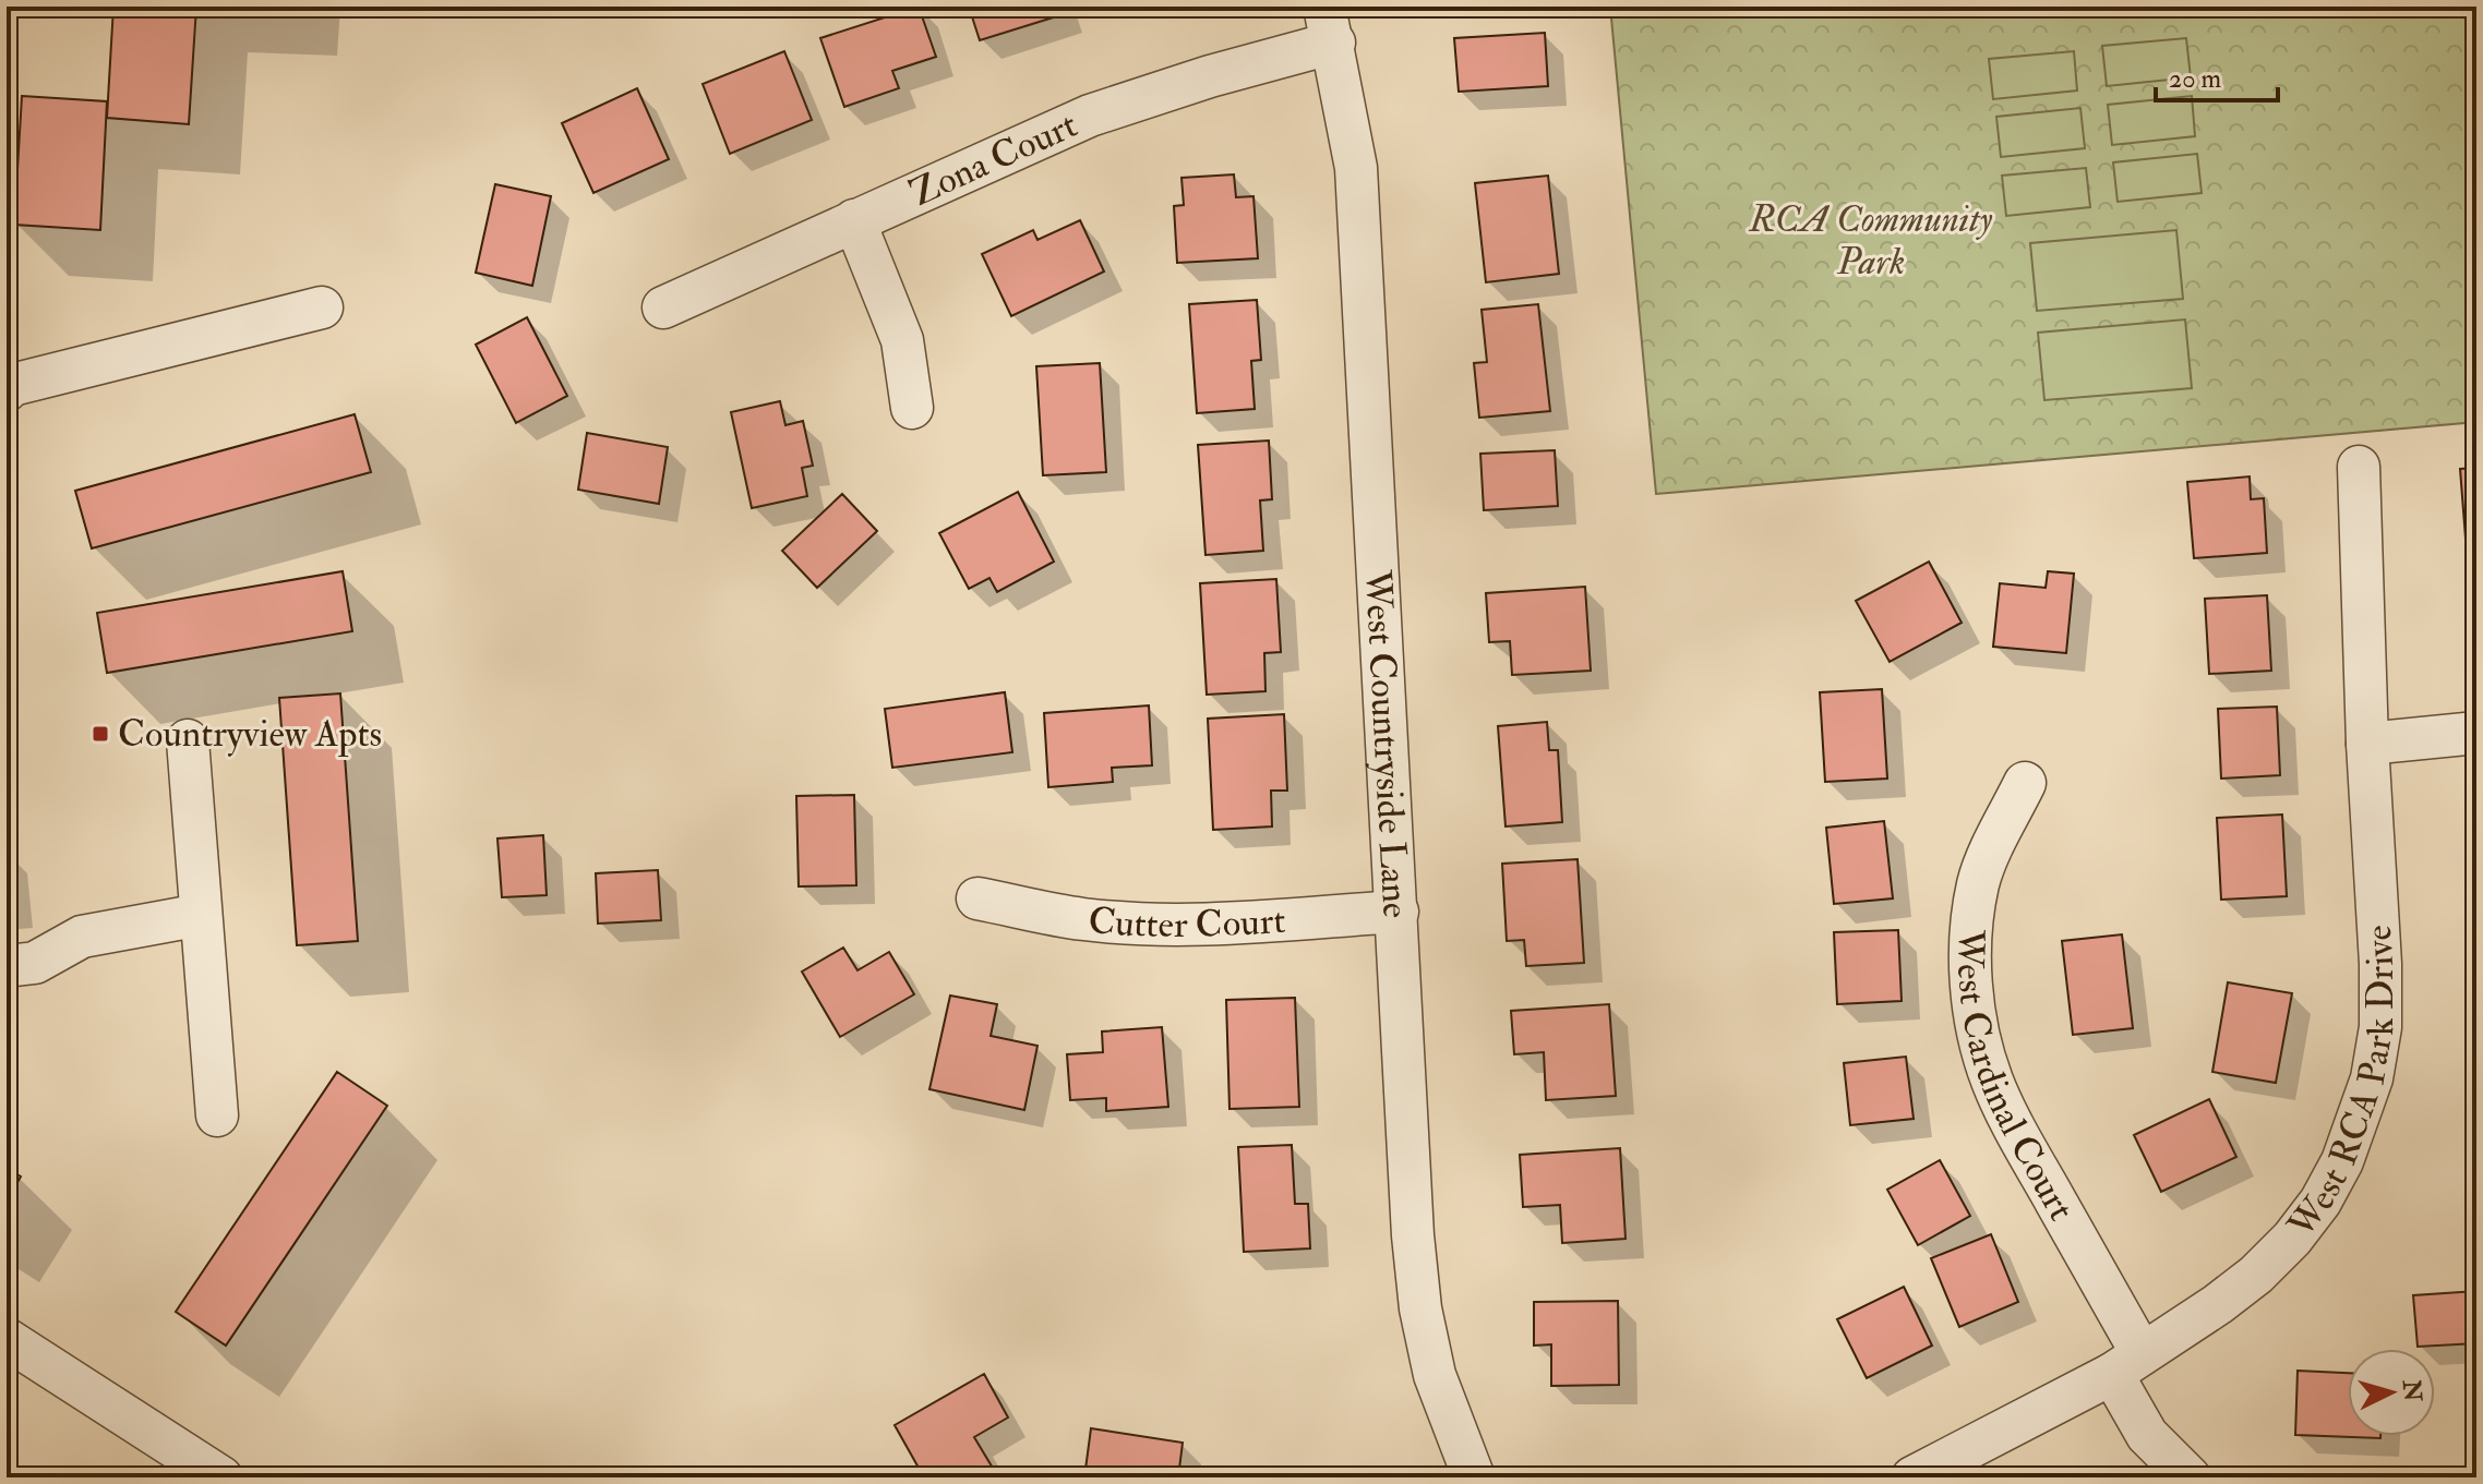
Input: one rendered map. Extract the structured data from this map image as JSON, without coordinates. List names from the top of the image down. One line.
{"streets":{"street":["Zona Court","West Countryside Lane","Cutter Court","West Cardinal Court","West RCA Park Drive"]},"crossings":[["Zona Court","West Countryside Lane"],["West Countryside Lane","Cutter Court"],["West Cardinal Court","West RCA Park Drive"]],"parks":["RCA Community Park"],"places":{"transit":["Countryview Apts"]},"scale_bar":"20 m","north":"right"}
